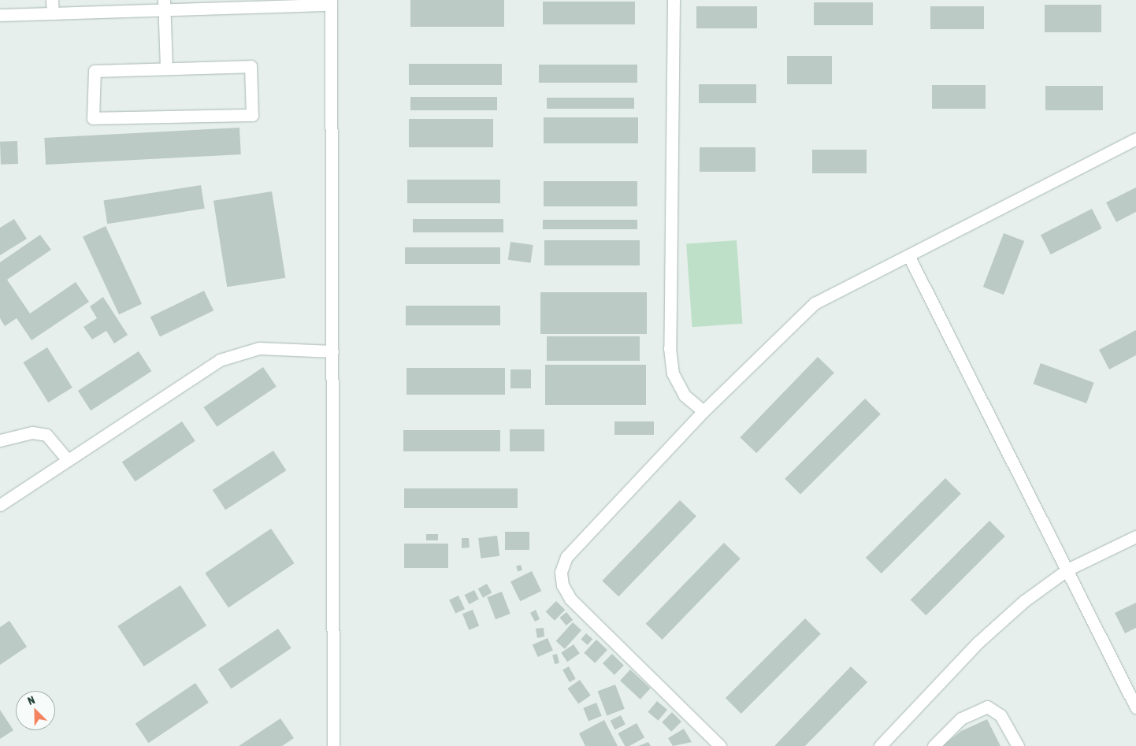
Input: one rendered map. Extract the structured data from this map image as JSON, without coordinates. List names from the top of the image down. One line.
{"north":"top left"}
